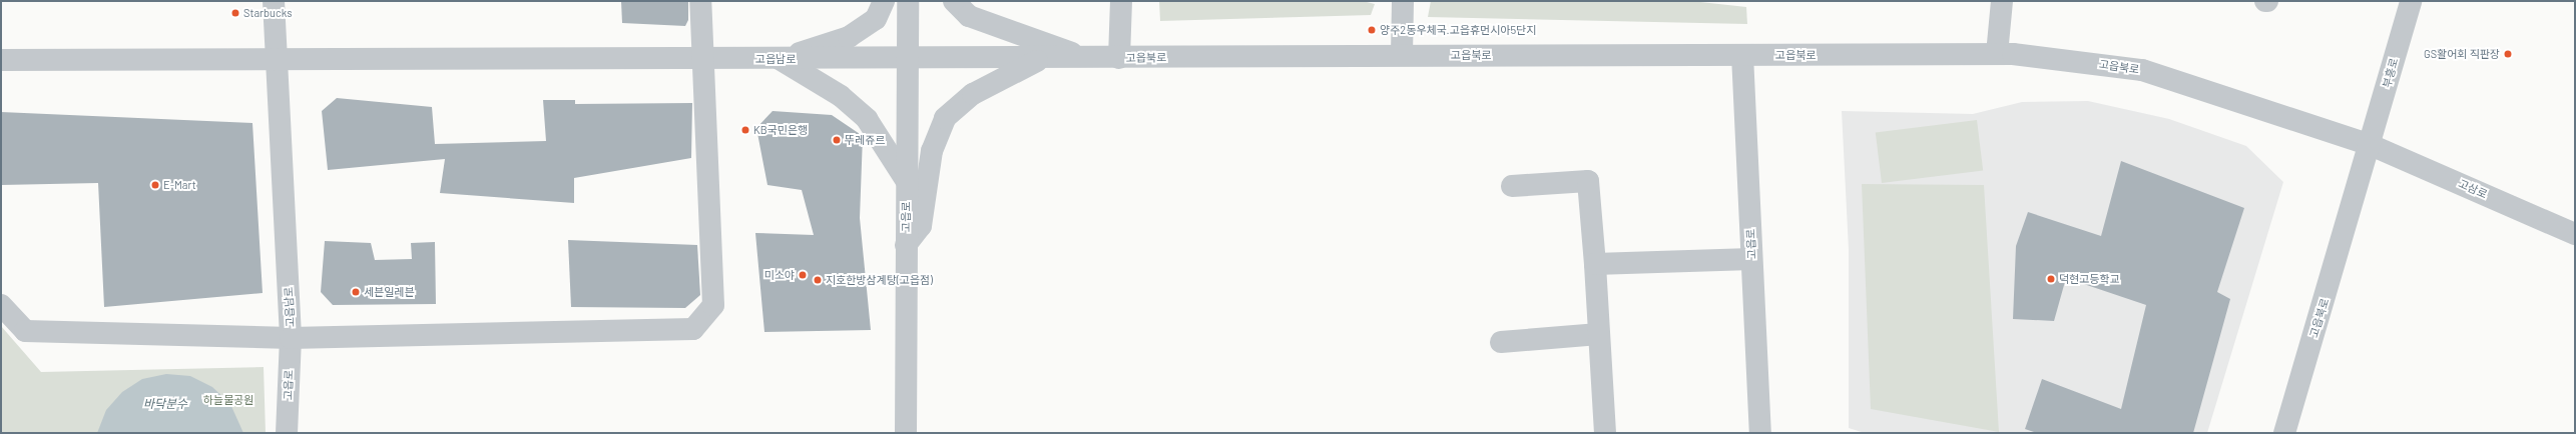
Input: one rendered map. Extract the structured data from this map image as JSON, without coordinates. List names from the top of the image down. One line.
{"streets":{"street":["고읍북로","고읍남로","부흥로","고삼로","고읍로"]},"crossings":[["고읍북로","고읍남로"],["고읍북로","부흥로"],["고읍북로","고삼로"],["고읍북로","고읍로"],["고읍남로","고읍로"],["부흥로","고삼로"]],"water":["바닥분수"],"parks":["하늘물공원"],"places":["Starbucks","양주2동우체국.고읍휴먼시아5단지","GS활어회 직판장","KB국민은행","뚜레쥬르","E-Mart","미소야","덕현고등학교","지호한방삼계탕(고읍점)","세븐일레븐"]}
